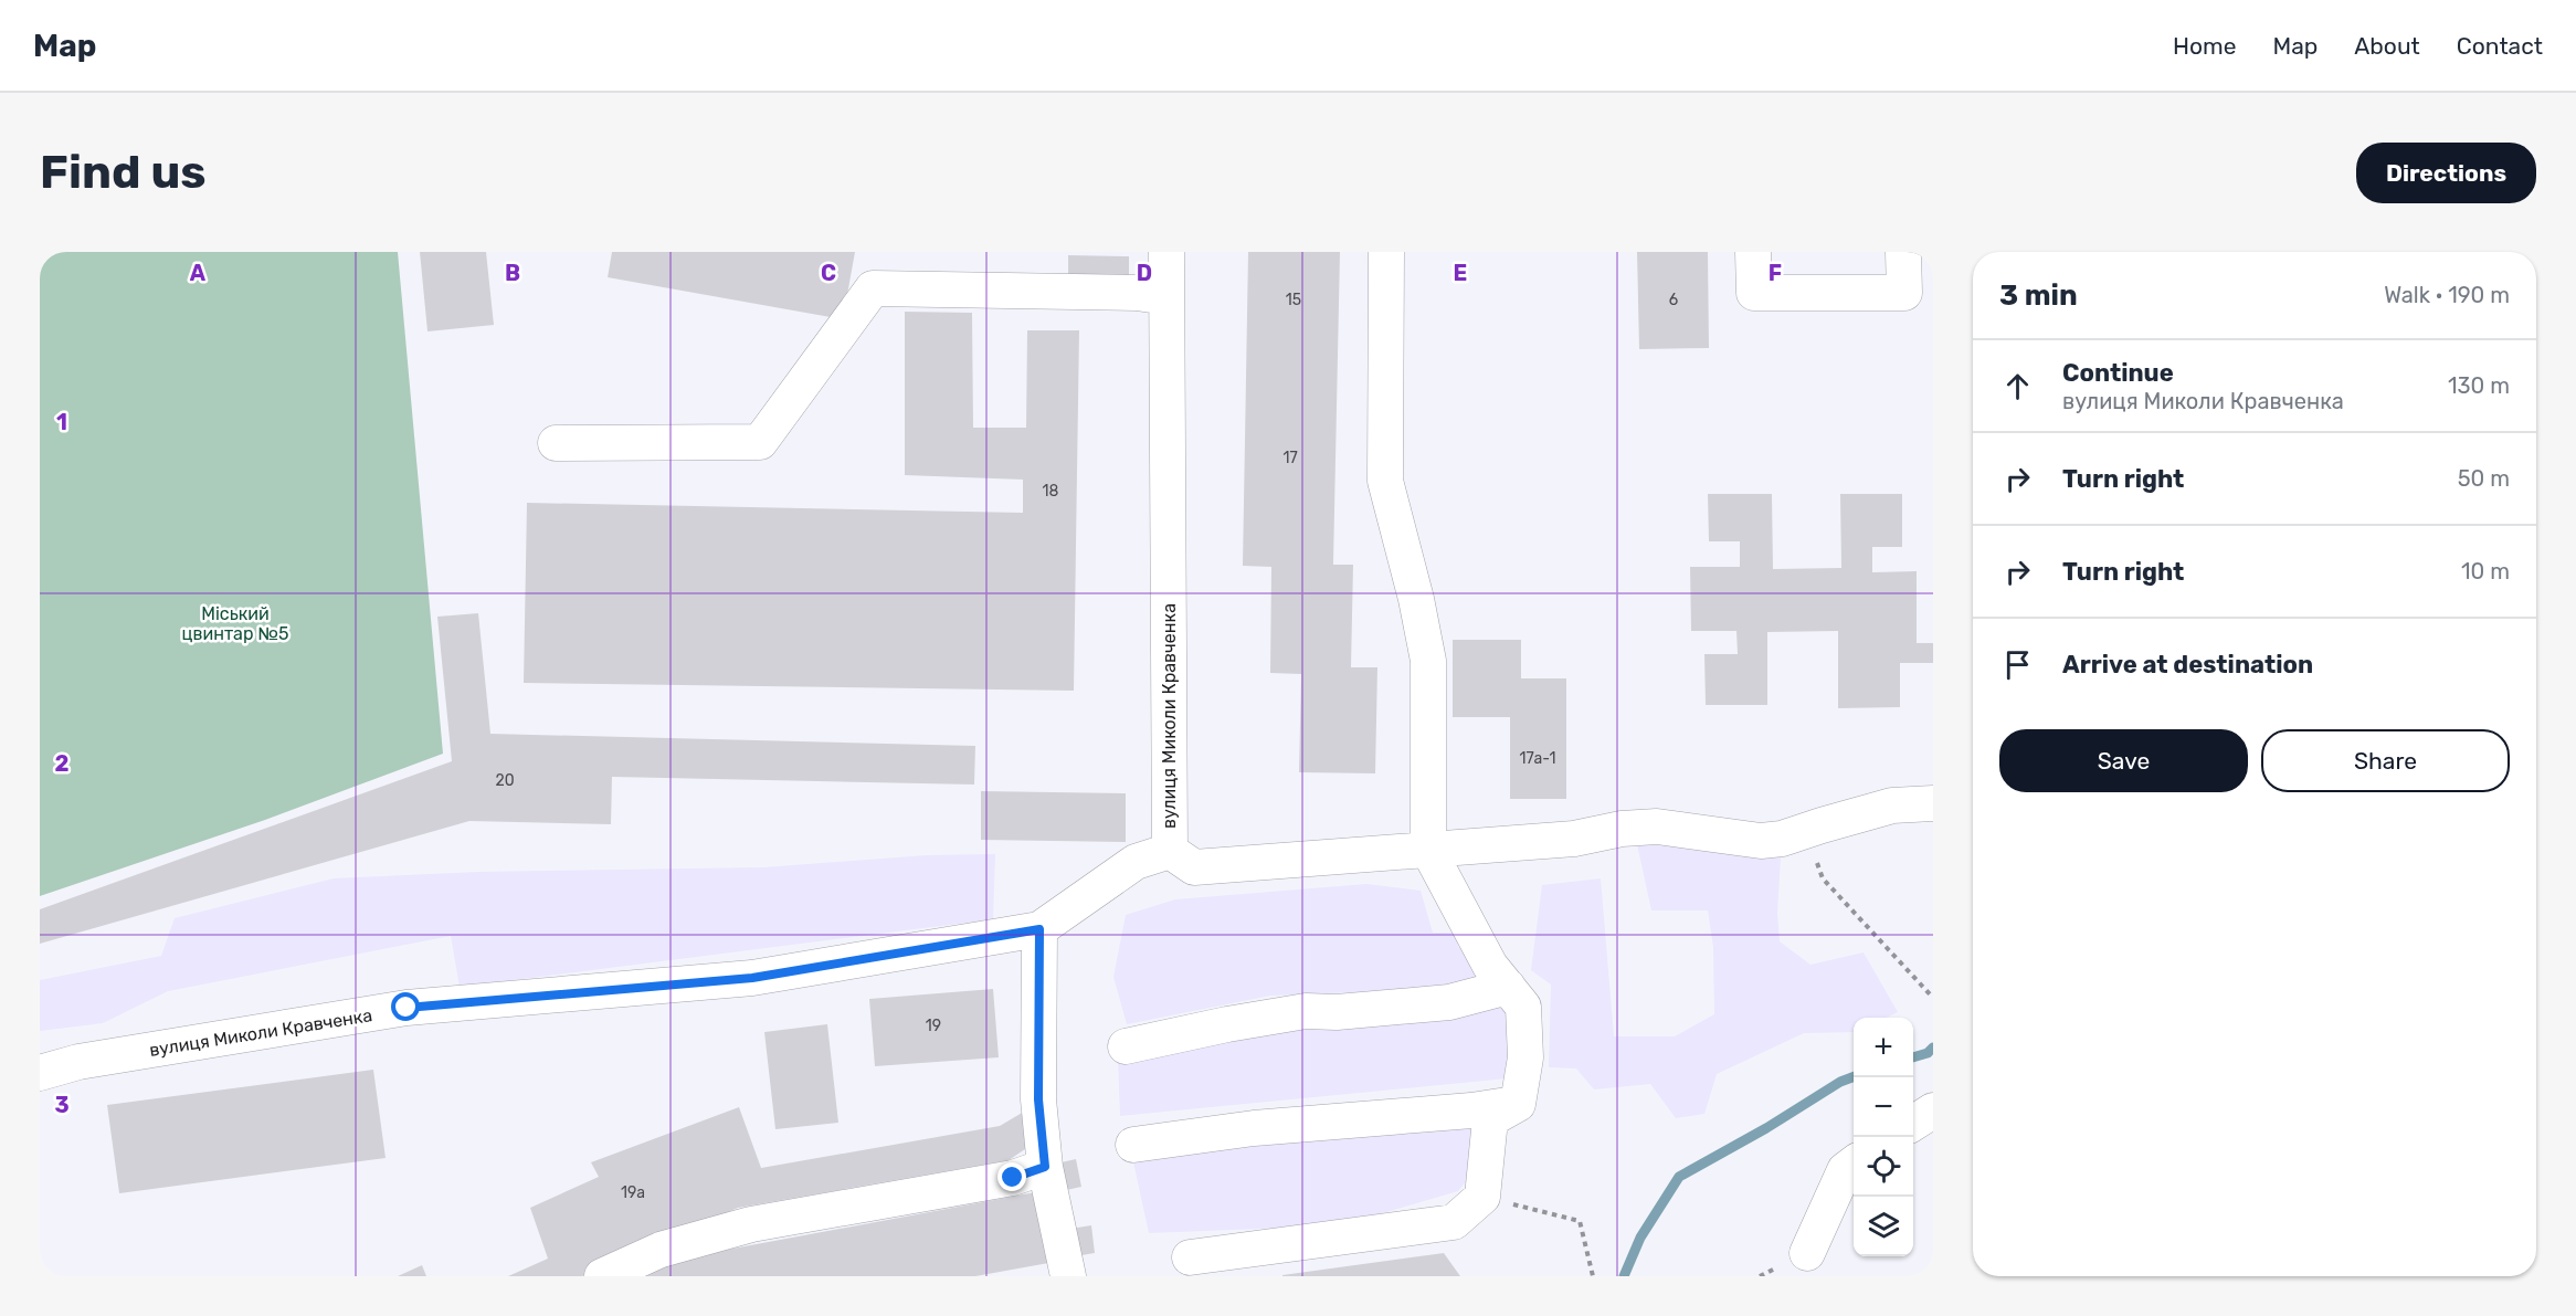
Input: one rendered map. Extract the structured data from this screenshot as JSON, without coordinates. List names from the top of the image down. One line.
{"streets":{"street":["вулиця Миколи Кравченка"]},"parks":["Міський цвинтар №5"],"house_numbers":["15","6","17","18","17а-1","20","19","19а"],"page":{"header":"Map","nav":["Home","Map","About","Contact"],"buttons":["Directions",["Save","Share"]],"title":"Find us","heading":["3 min","Walk · 190 m"],"list":[["Continue","вулиця Миколи Кравченка","130 m"],["Turn right","50 m"],["Turn right","10 m"],"Arrive at destination"],"map_buttons":["+","−"]},"grid":{"columns":["A","B","C","D","E","F"],"rows":["1","2","3"]}}
